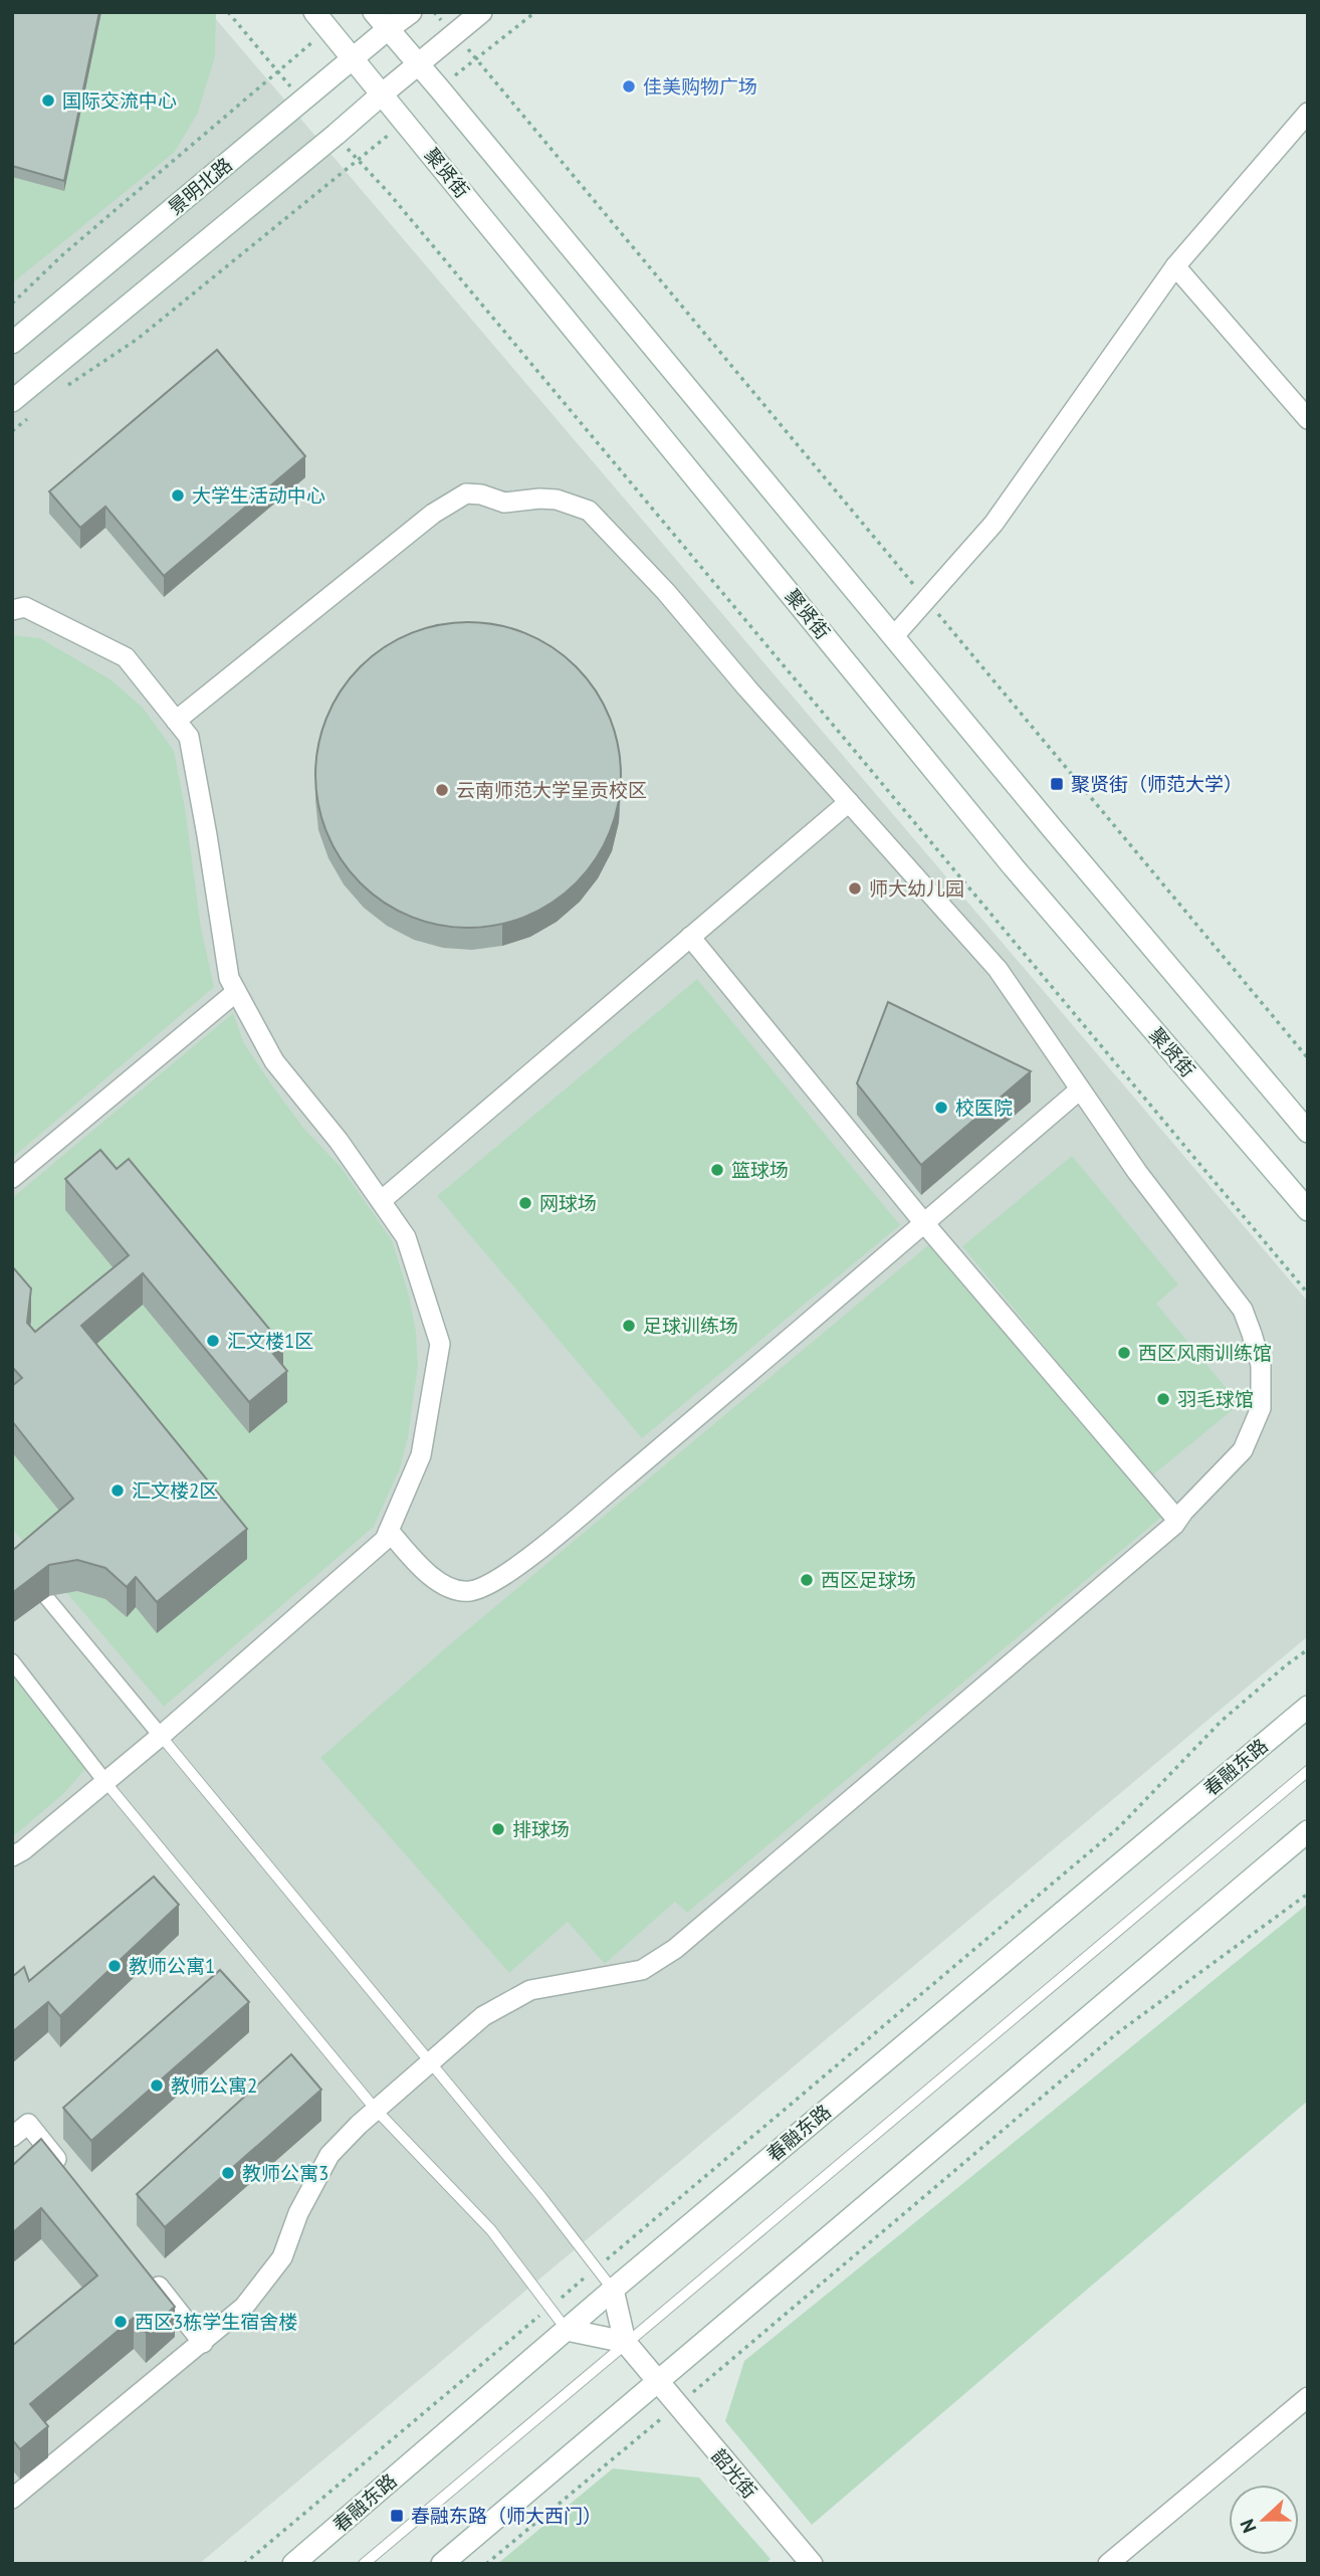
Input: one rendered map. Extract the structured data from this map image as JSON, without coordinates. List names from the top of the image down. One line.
{"streets":{"main road":["聚贤街","景明北路","春融东路","韶光街"]},"crossings":[["聚贤街","景明北路"]],"places":{"other":["佳美购物广场","国际交流中心","大学生活动中心","云南师范大学呈贡校区","师大幼儿园","校医院","篮球场","网球场","足球训练场","汇文楼1区","西区风雨训练馆","羽毛球馆","汇文楼2区","西区足球场","排球场","教师公寓1","教师公寓2","教师公寓3","西区3栋学生宿舍楼"],"transit":["聚贤街（师范大学）","春融东路（师大西门）"]},"north":"left"}
